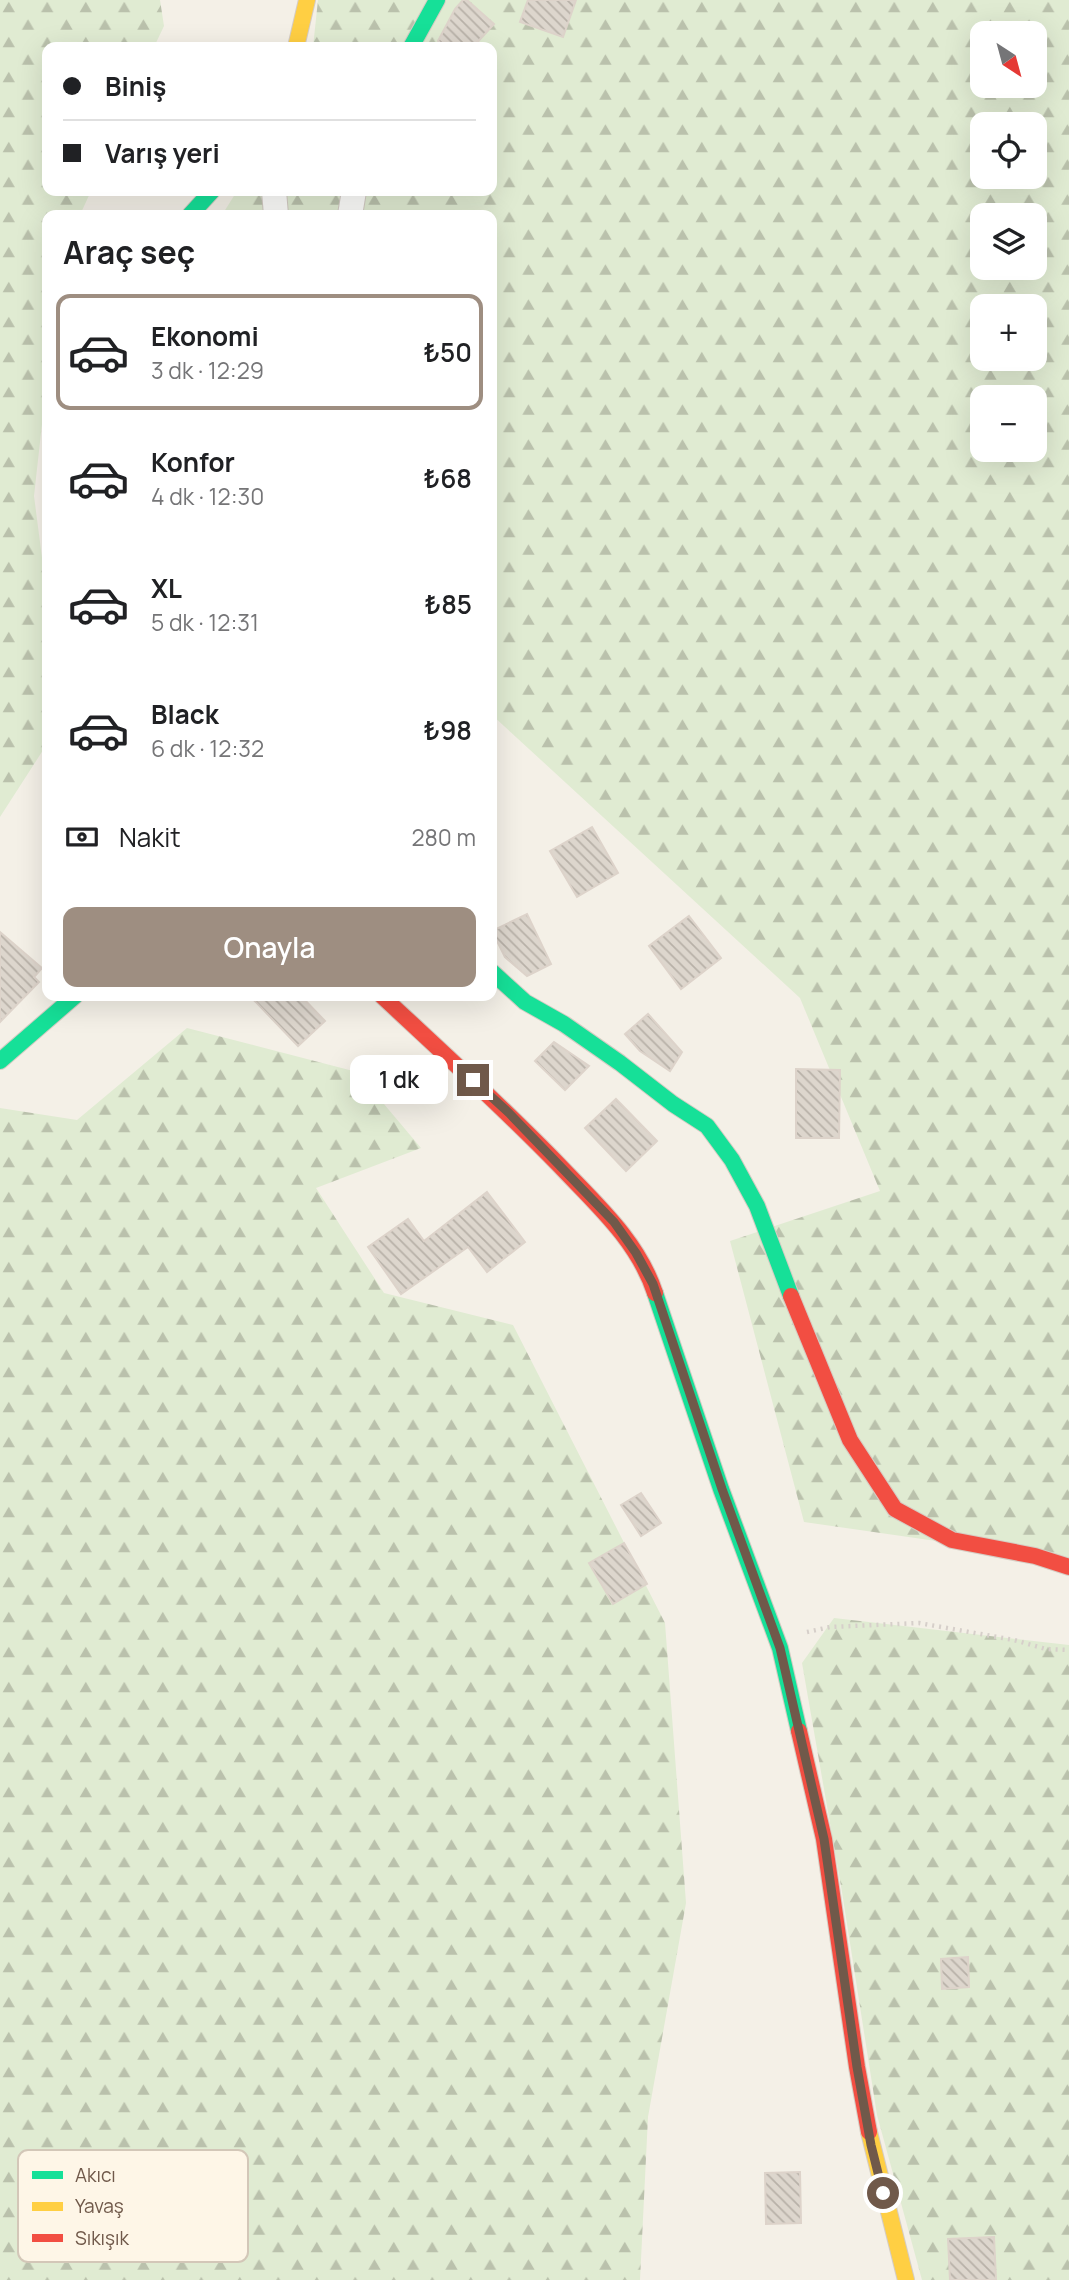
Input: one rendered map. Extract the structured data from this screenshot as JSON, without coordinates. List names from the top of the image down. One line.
{"legend":["Akıcı","Yavaş","Sıkışık"],"north":"bottom right","page":{"map_buttons":["+","−"],"banner":["Biniş","Varış yeri"],"heading":"Araç seç","list":[{"name":"Ekonomi","note":"3 dk · 12:29","value":"₺50"},{"name":"Konfor","note":"4 dk · 12:30","value":"₺68"},{"name":"XL","note":"5 dk · 12:31","value":"₺85"},{"name":"Black","note":"6 dk · 12:32","value":"₺98"}],"pay":["Nakit","280 m"],"buttons":"Onayla","bubble":"1 dk"}}
